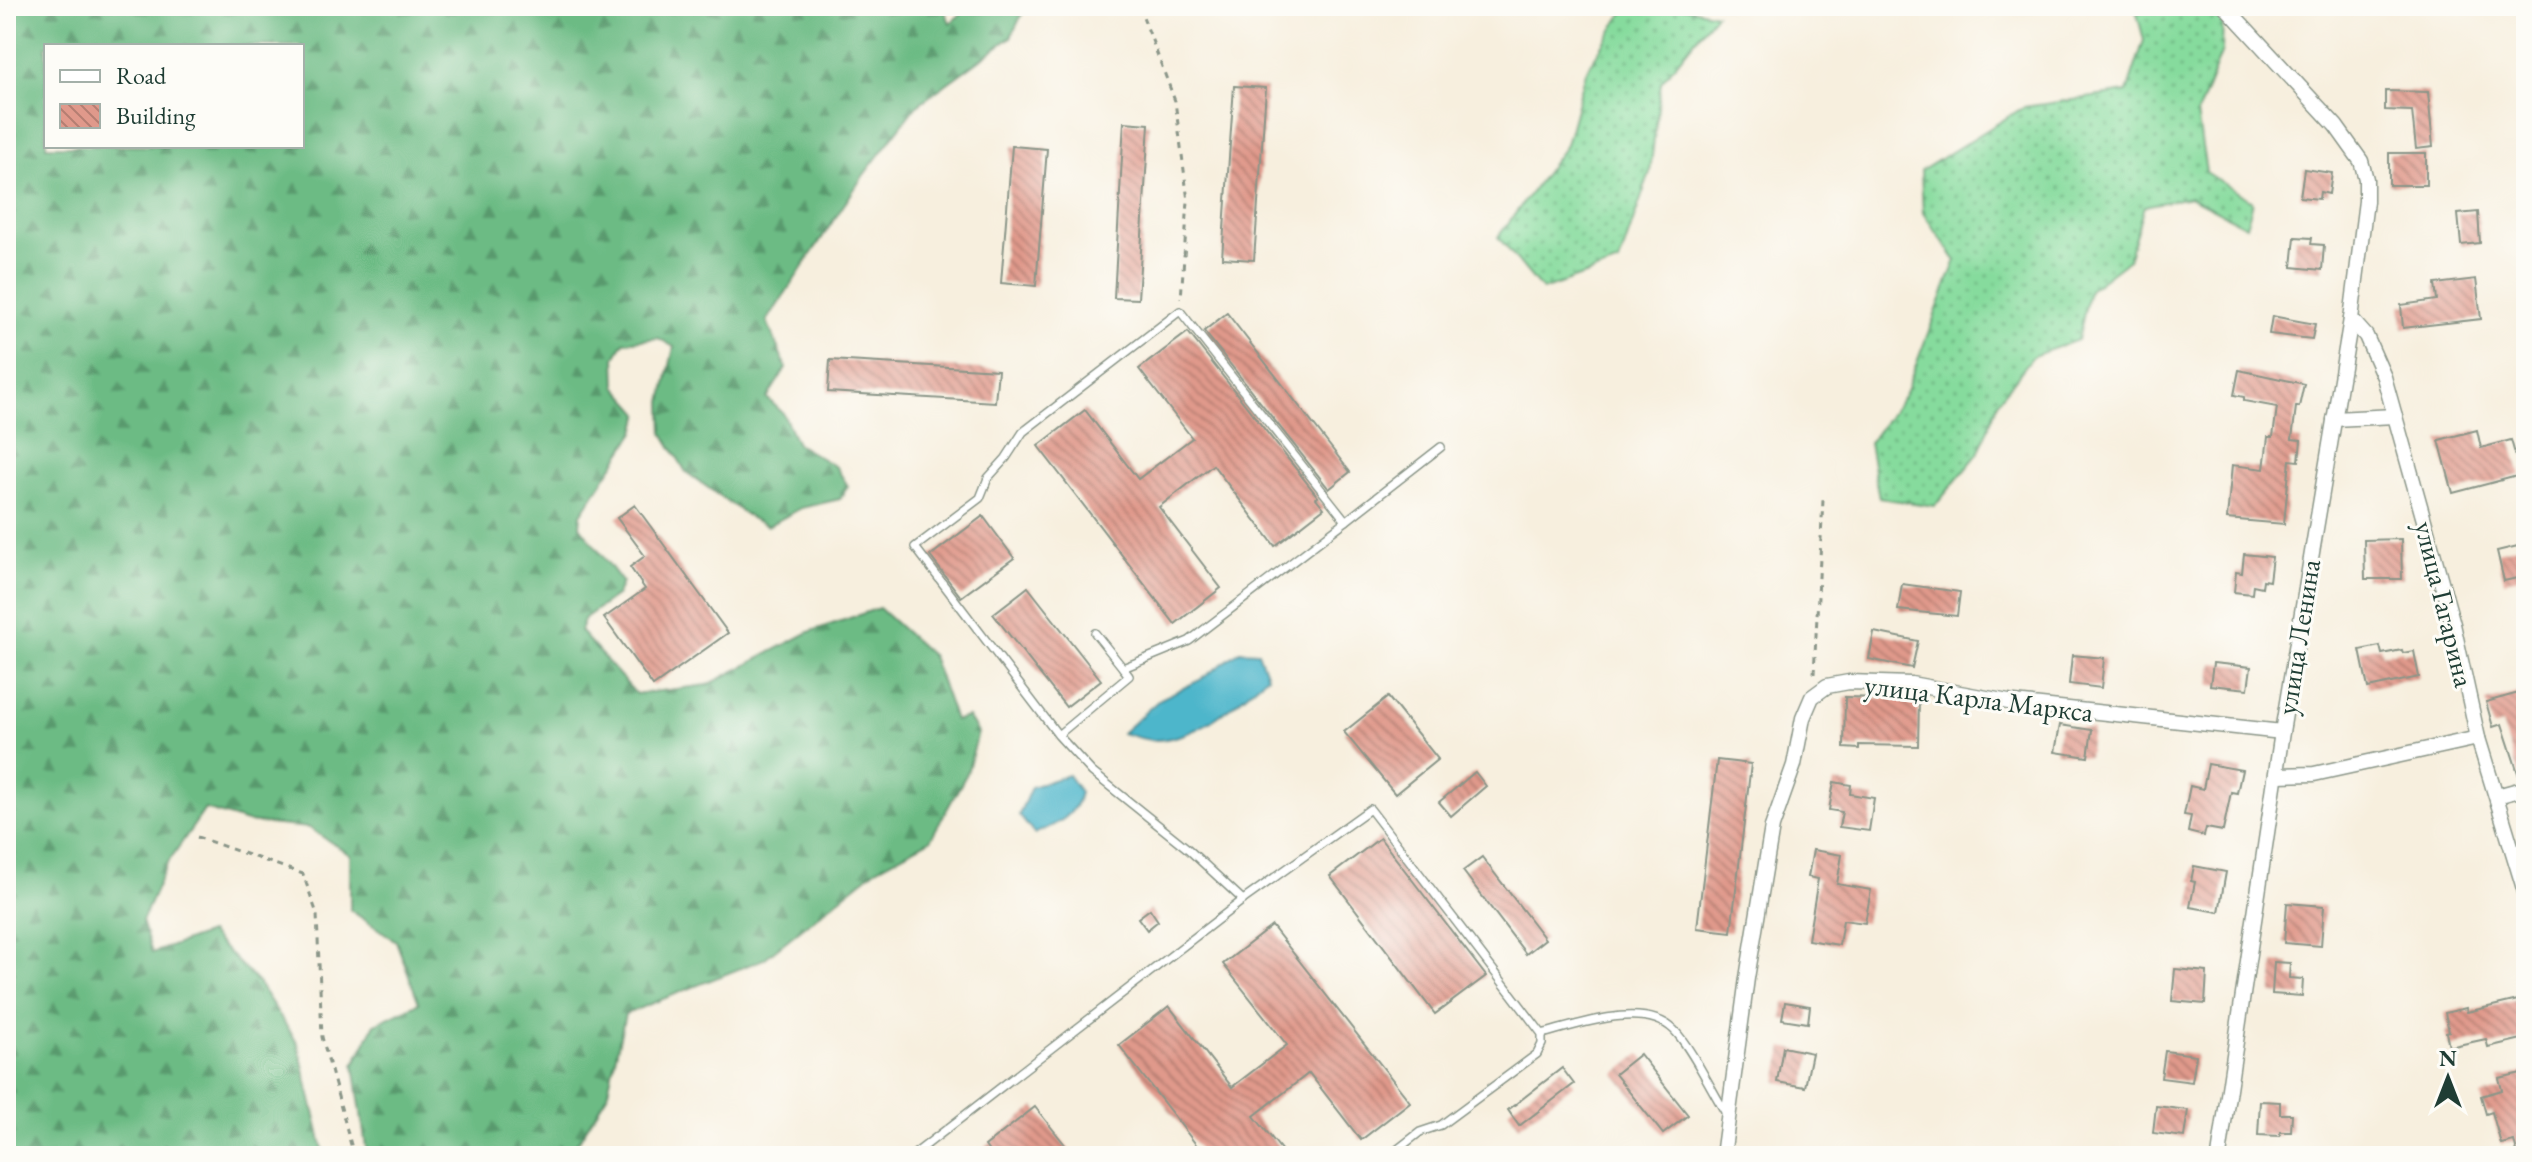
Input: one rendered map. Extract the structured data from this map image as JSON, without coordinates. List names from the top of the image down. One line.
{"streets":{"street":["улица Гагарина","улица Ленина","улица Карла Маркса"]},"crossings":[["улица Гагарина","улица Ленина"],["улица Ленина","улица Карла Маркса"]],"legend":["Road","Building"],"north":"top"}
